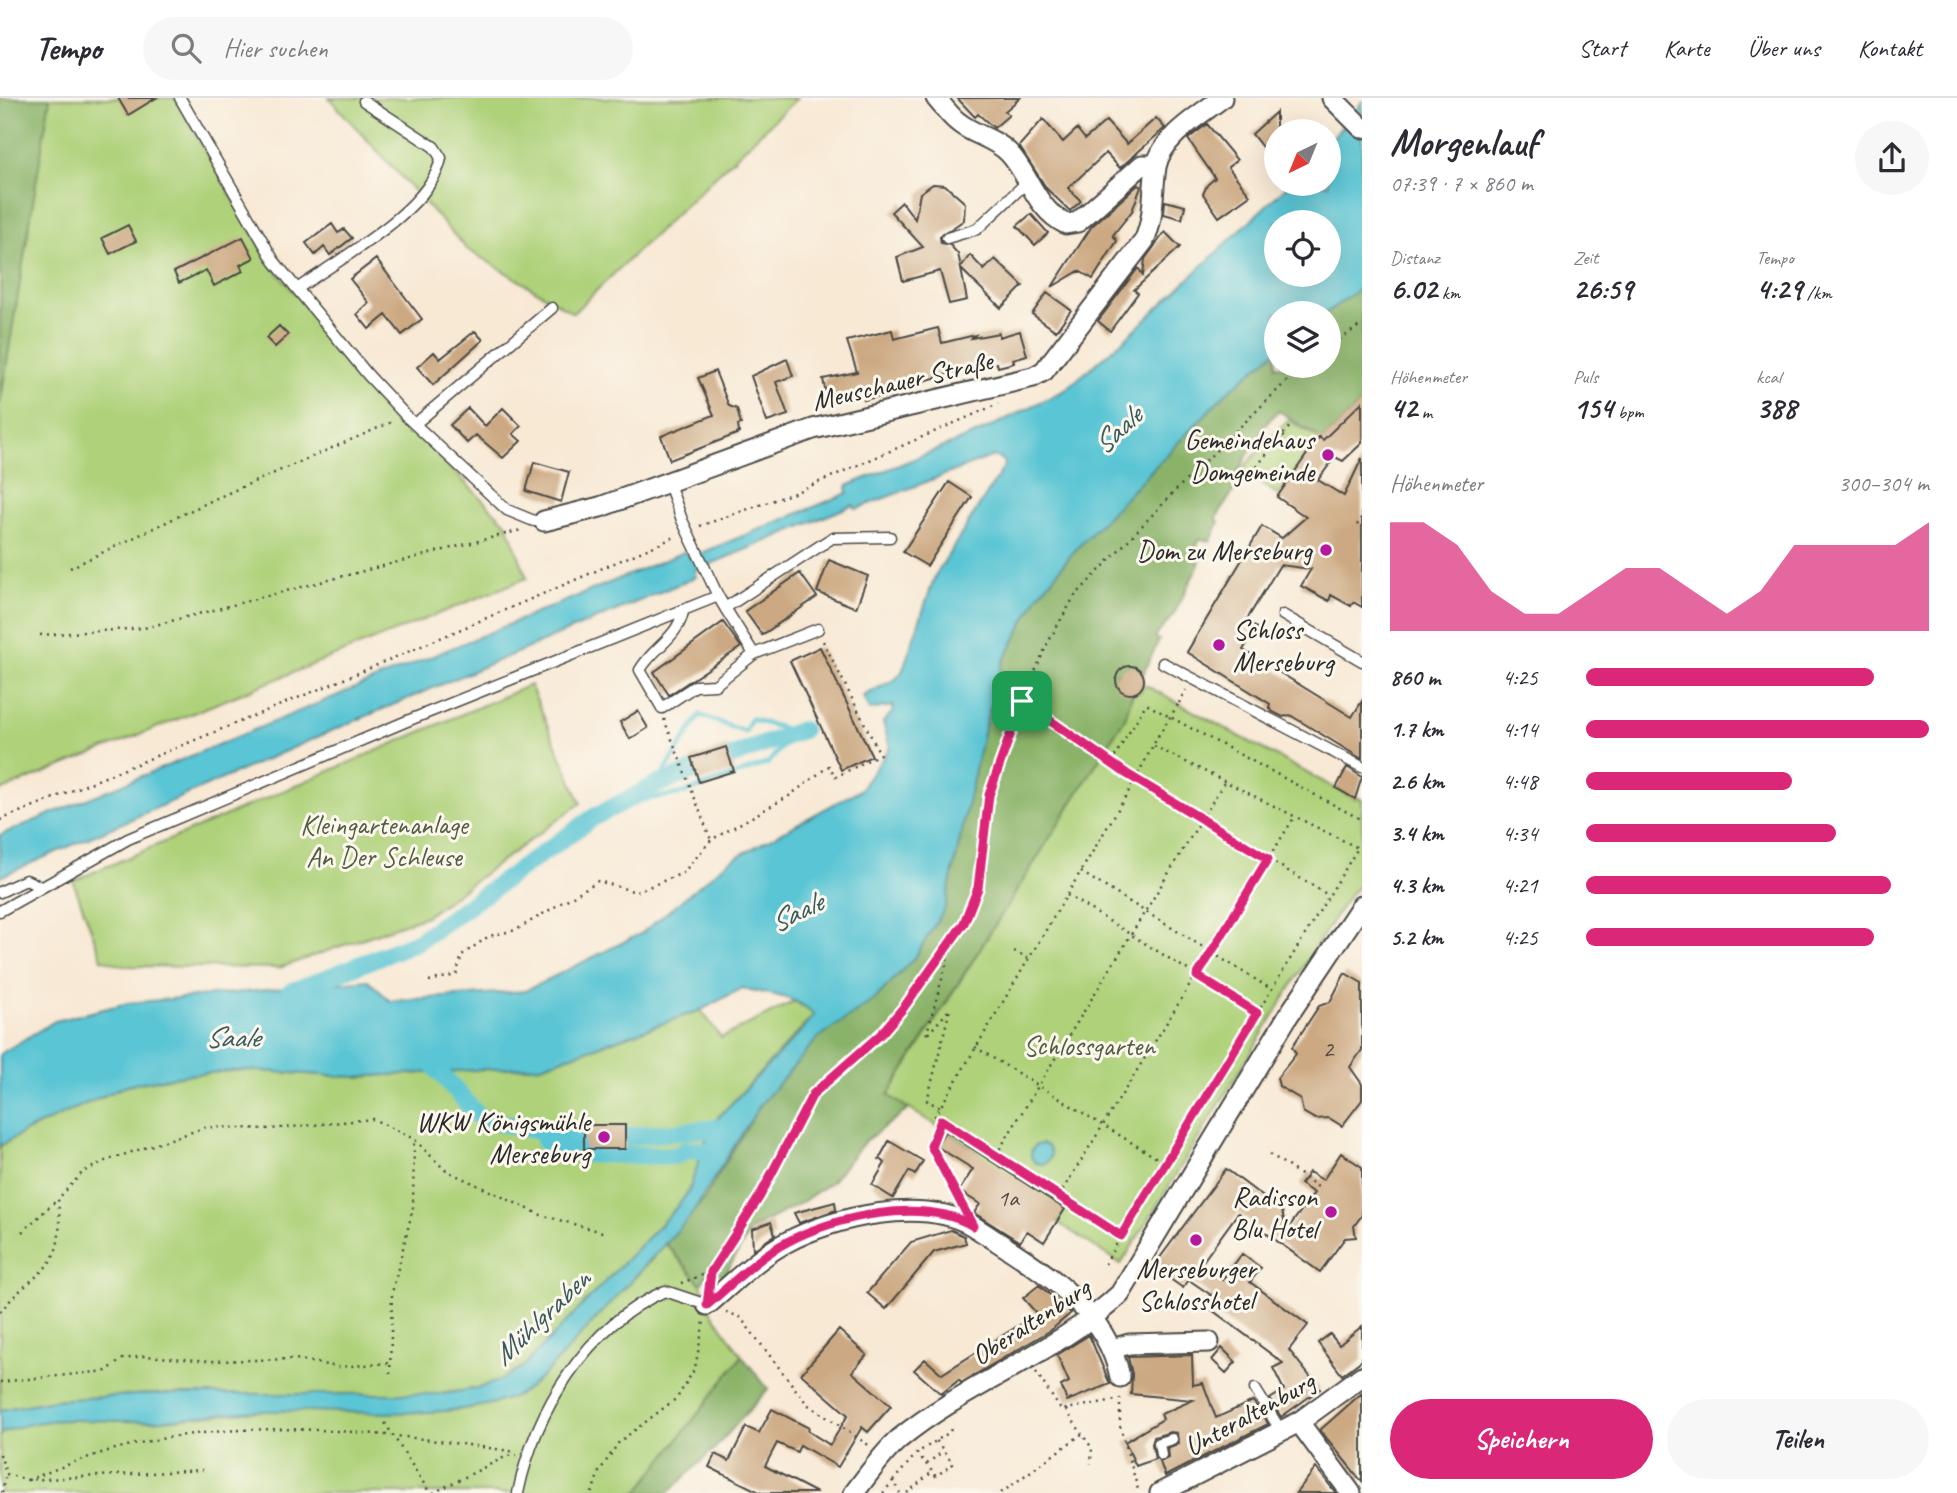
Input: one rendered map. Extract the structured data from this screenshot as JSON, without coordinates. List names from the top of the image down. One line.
{"streets":{"street":["Meuschauer Straße","Oberaltenburg","Unteraltenburg"]},"water":["Saale","Mühlgraben"],"parks":["Kleingartenanlage An Der Schleuse","Schlossgarten"],"places":["Gemeindehaus Domgemeinde","Dom zu Merseburg","Schloss Merseburg","WKW Königsmühle Merseburg","Radisson Blu Hotel","Merseburger Schlosshotel"],"house_numbers":["2","1a"],"north":"bottom left","page":{"header":"Tempo","search":"Hier suchen","nav":["Start","Karte","Über uns","Kontakt"],"heading":["Morgenlauf","07:39 · 7 × 860 m"],"stats":[["Distanz","6.02 km"],["Zeit","26:59"],["Tempo","4:29 /km"],["Höhenmeter","42 m"],["Puls","154 bpm"],["kcal","388"]],"chart":["Höhenmeter","300–304 m"],"list":[{"name":"860 m","note":"4:25"},{"name":"1.7 km","note":"4:14"},{"name":"2.6 km","note":"4:48"},{"name":"3.4 km","note":"4:34"},{"name":"4.3 km","note":"4:21"},{"name":"5.2 km","note":"4:25"}],"buttons":["Speichern","Teilen"]}}
